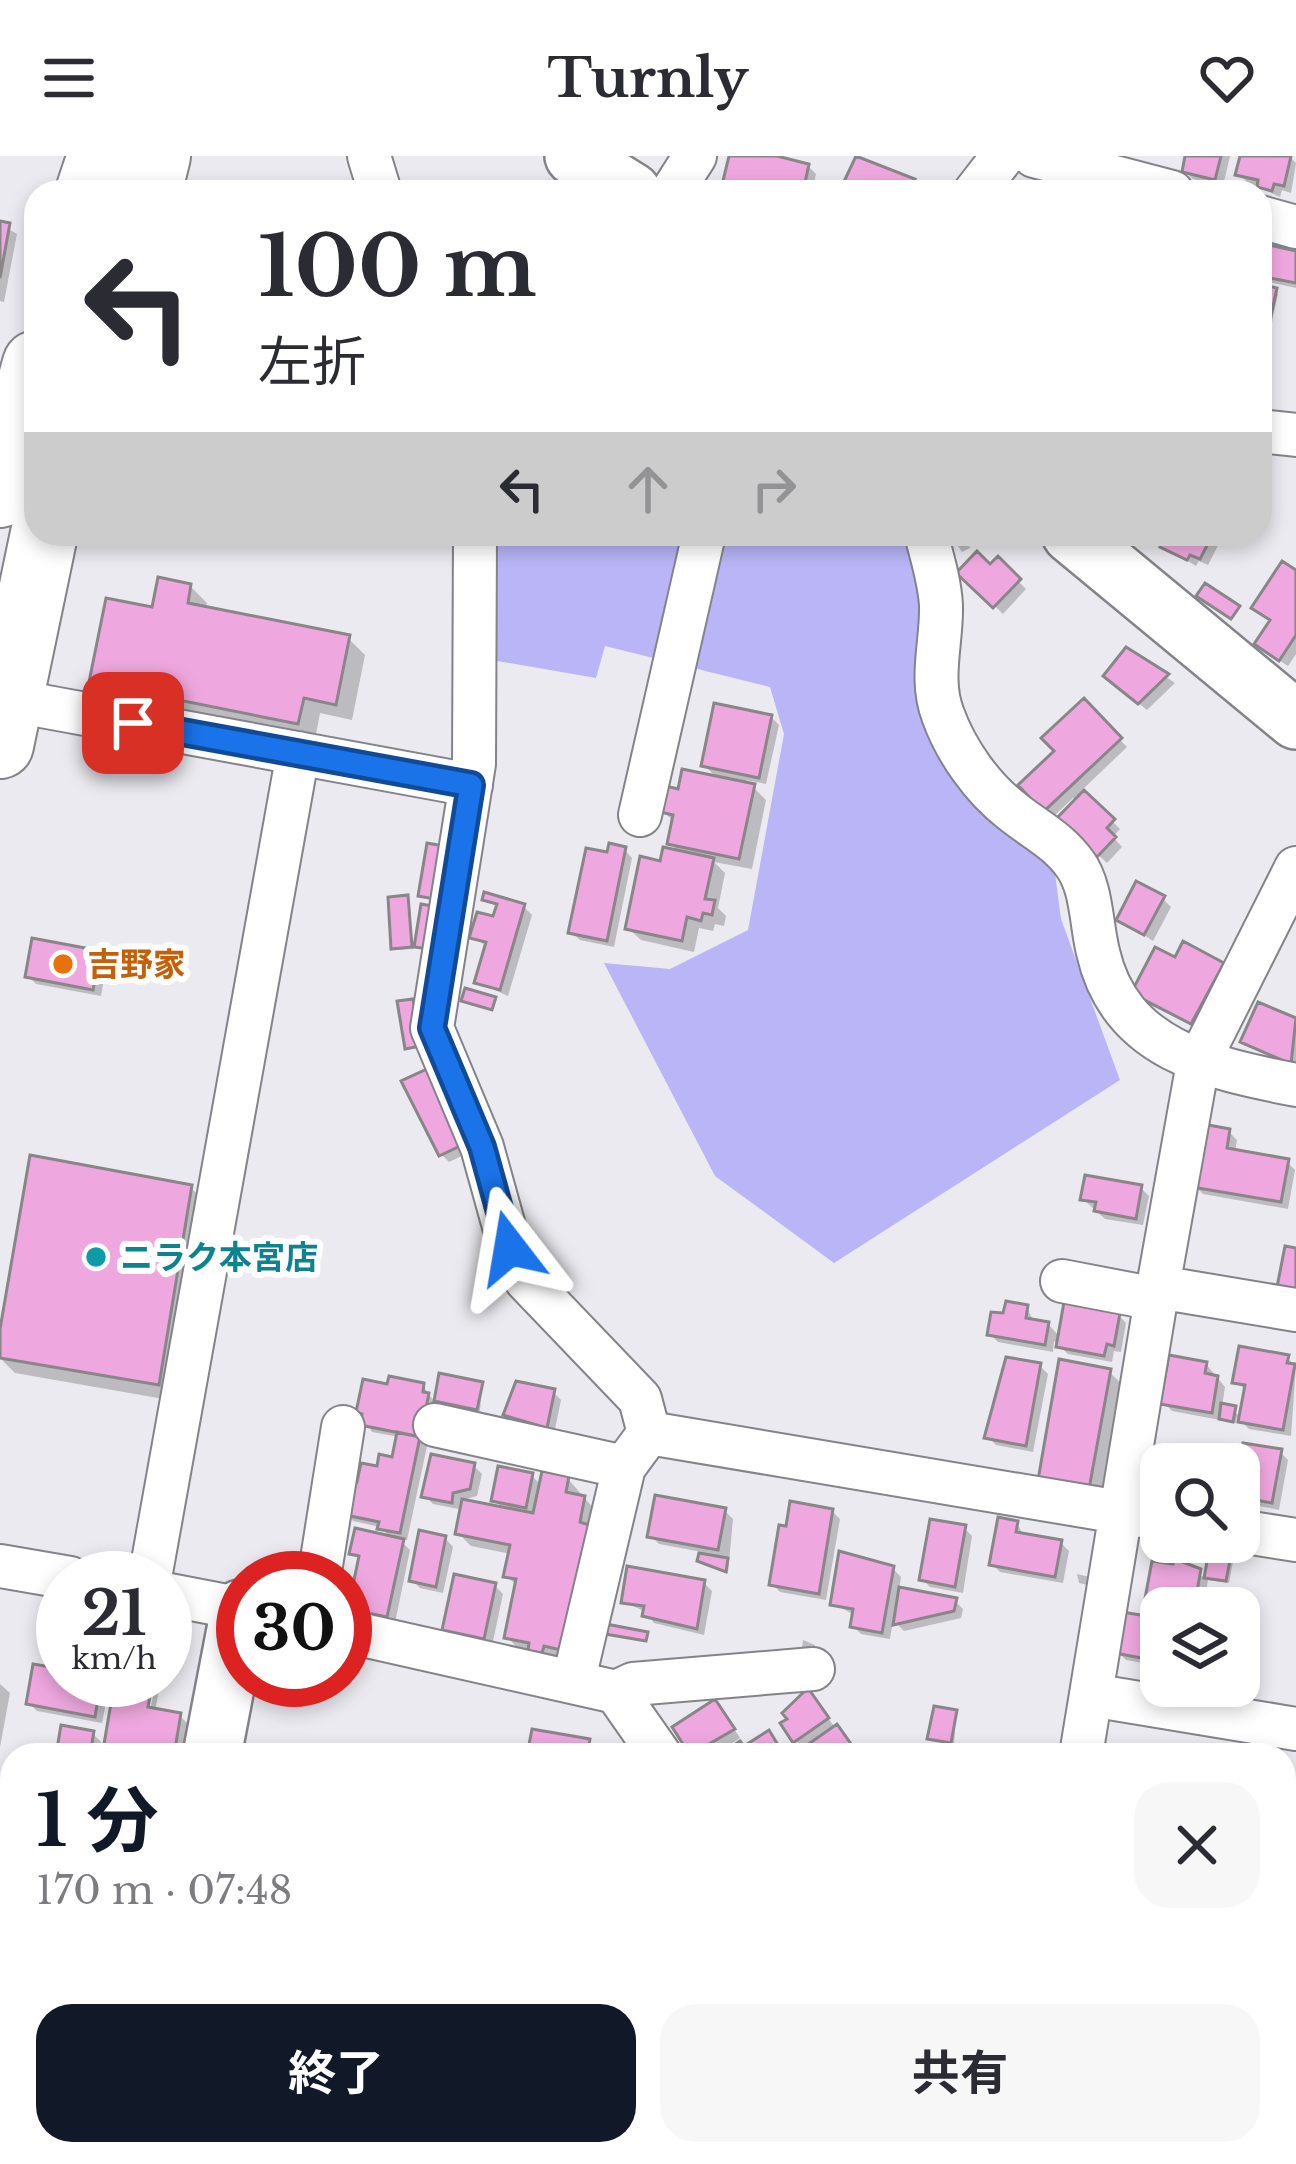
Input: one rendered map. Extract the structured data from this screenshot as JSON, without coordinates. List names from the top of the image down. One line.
{"places":["吉野家","ニラク本宮店"],"page":{"header":"Turnly","turn":["100 m","左折"],"speed":"21 km/h","limit":"30","heading":["1 分","170 m · 07:48"],"buttons":["終了","共有"]}}
